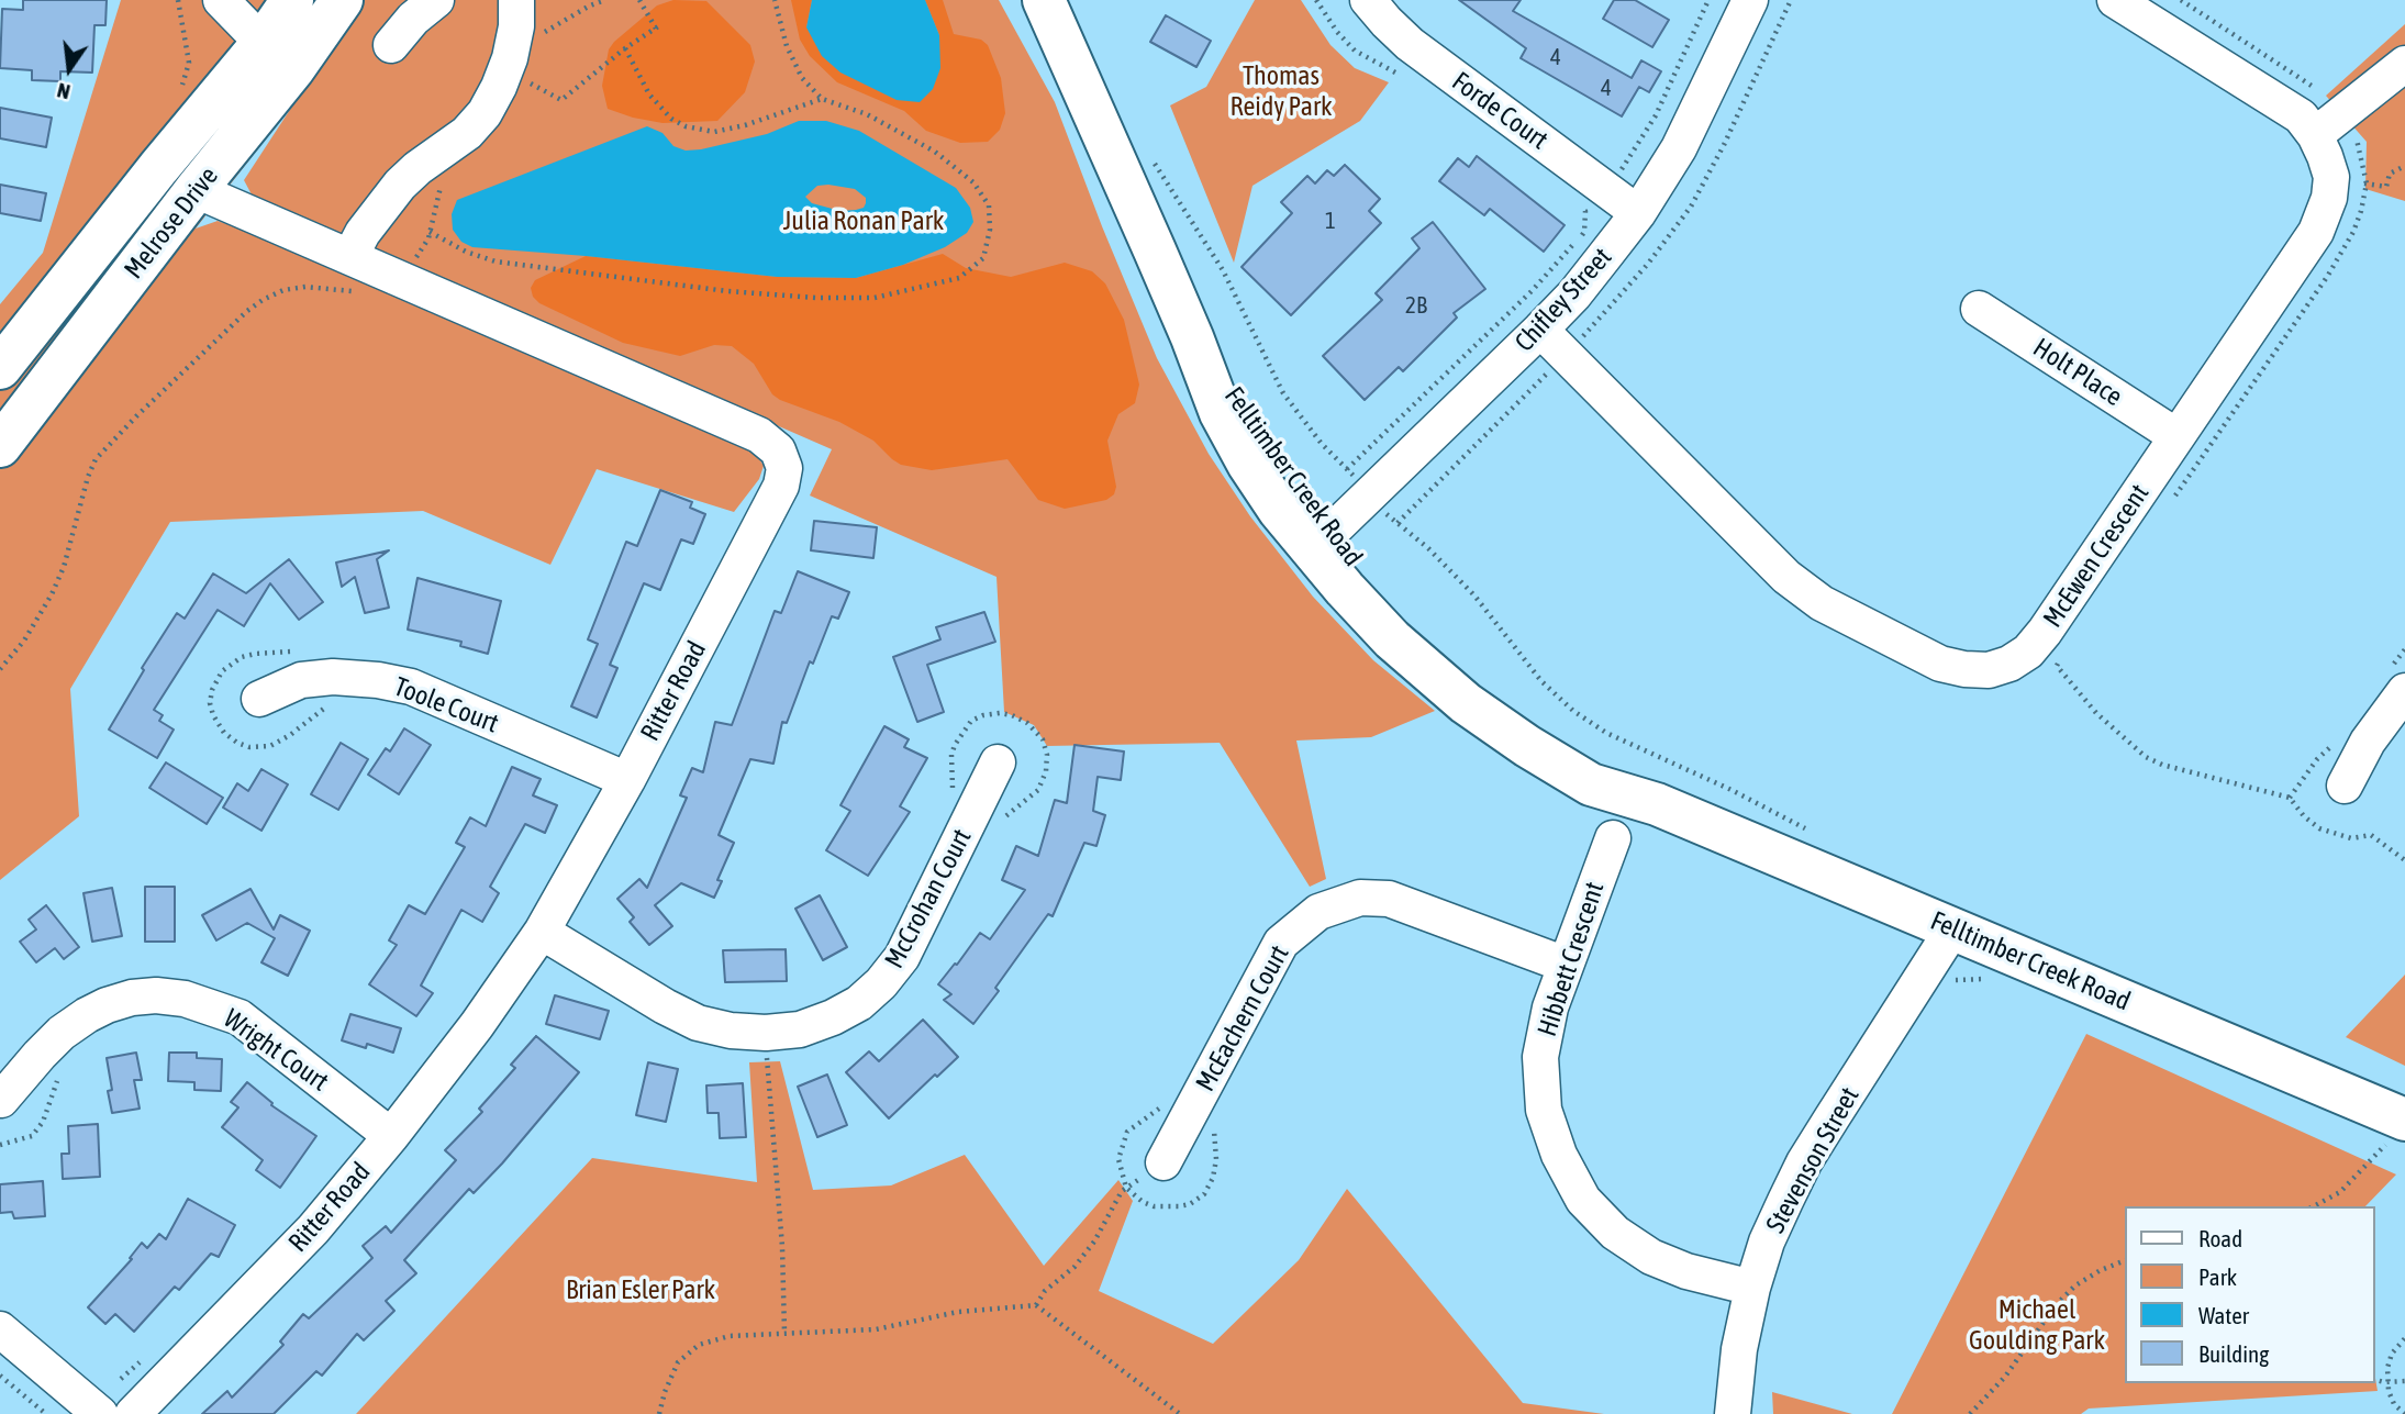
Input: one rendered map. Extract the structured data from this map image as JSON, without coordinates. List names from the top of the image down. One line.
{"streets":{"main road":["Melrose Drive","Felltimber Creek Road"],"street":["Forde Court","Chifley Street","Holt Place","McEwen Crescent","Ritter Road","Toole Court","McCrohan Court","Hibbett Crescent","McEachern Court","Wright Court","Stevenson Street"]},"crossings":[["Forde Court","Chifley Street"],["Melrose Drive","Ritter Road"],["Chifley Street","Felltimber Creek Road"],["Chifley Street","McEwen Crescent"],["Holt Place","McEwen Crescent"],["Felltimber Creek Road","Stevenson Street"],["Ritter Road","Toole Court"],["Ritter Road","McCrohan Court"],["Ritter Road","Wright Court"],["Hibbett Crescent","McEachern Court"],["Hibbett Crescent","Stevenson Street"]],"parks":["Thomas Reidy Park","Julia Ronan Park","Brian Esler Park","Michael Goulding Park"],"house_numbers":["4","4","1","2B"],"legend":["Road","Park","Water","Building"],"north":"bottom"}
